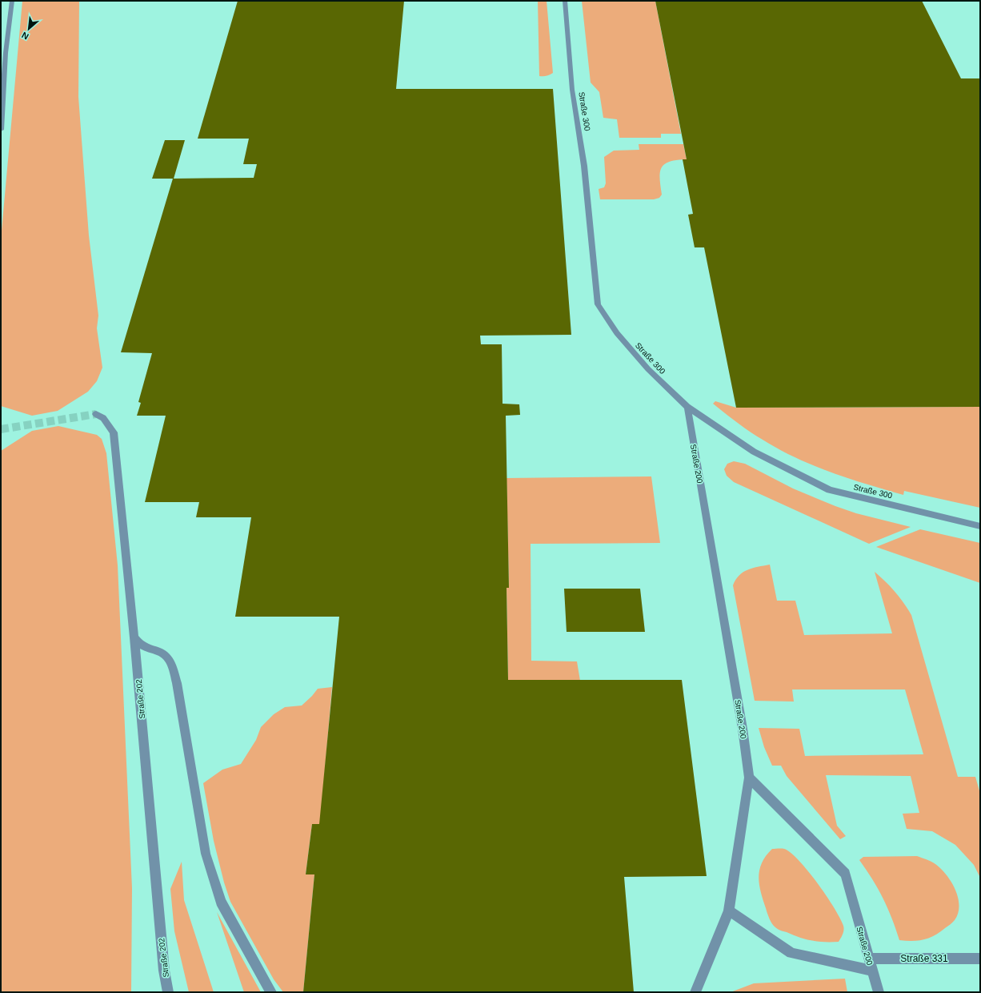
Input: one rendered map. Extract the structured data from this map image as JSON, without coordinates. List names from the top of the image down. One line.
{"streets":{"street":["Straße 300","Straße 200","Straße 202","Straße 331"]},"crossings":[["Straße 300","Straße 200"],["Straße 200","Straße 331"]],"north":"bottom left"}
